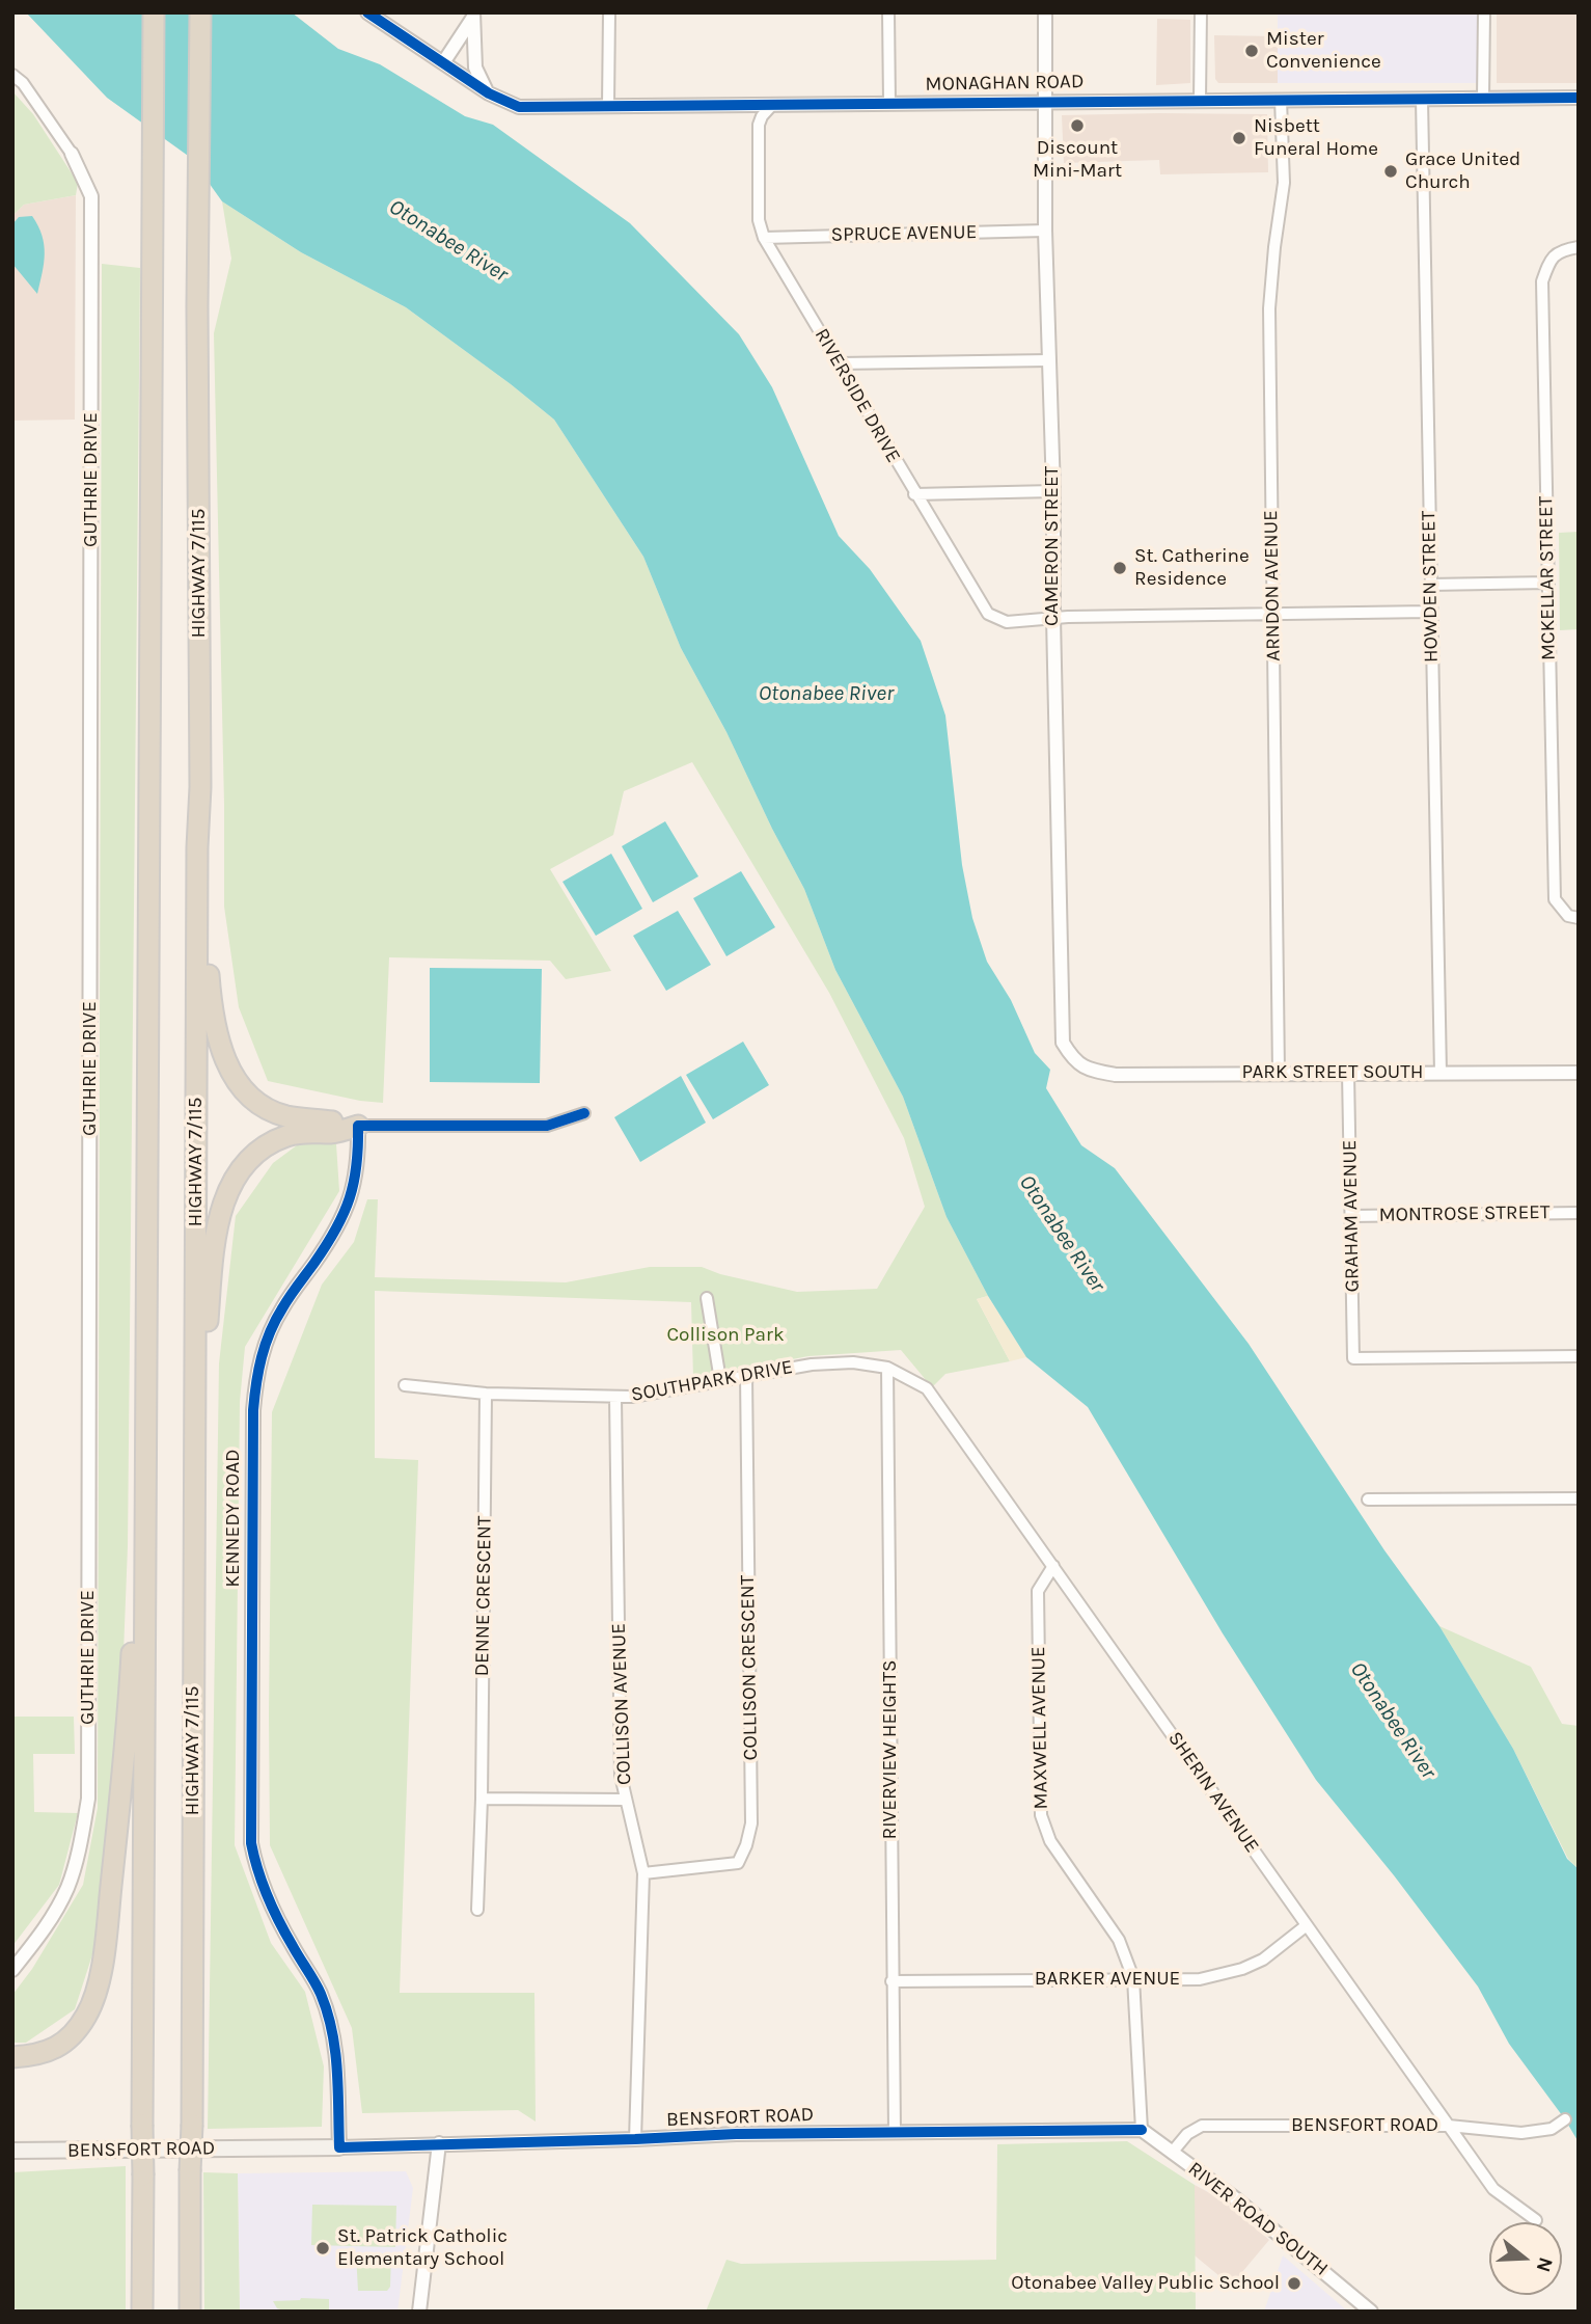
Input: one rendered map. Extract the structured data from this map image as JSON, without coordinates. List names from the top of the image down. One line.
{"streets":{"highway":["HIGHWAY 7/115"],"main road":["BENSFORT ROAD"],"street":["MONAGHAN ROAD","SPRUCE AVENUE","RIVERSIDE DRIVE","GUTHRIE DRIVE","CAMERON STREET","MCKELLAR STREET","ARNDON AVENUE","HOWDEN STREET","PARK STREET SOUTH","MONTROSE STREET","GRAHAM AVENUE","SOUTHPARK DRIVE","KENNEDY ROAD","DENNE CRESCENT","COLLISON CRESCENT","COLLISON AVENUE","MAXWELL AVENUE","RIVERVIEW HEIGHTS","SHERIN AVENUE","BARKER AVENUE","RIVER ROAD SOUTH"]},"crossings":[["MONAGHAN ROAD","RIVERSIDE DRIVE"],["MONAGHAN ROAD","CAMERON STREET"],["MONAGHAN ROAD","ARNDON AVENUE"],["MONAGHAN ROAD","HOWDEN STREET"],["SPRUCE AVENUE","RIVERSIDE DRIVE"],["SPRUCE AVENUE","CAMERON STREET"],["RIVERSIDE DRIVE","CAMERON STREET"],["RIVERSIDE DRIVE","ARNDON AVENUE"],["RIVERSIDE DRIVE","HOWDEN STREET"],["CAMERON STREET","PARK STREET SOUTH"],["ARNDON AVENUE","PARK STREET SOUTH"],["HOWDEN STREET","PARK STREET SOUTH"],["PARK STREET SOUTH","GRAHAM AVENUE"],["MONTROSE STREET","GRAHAM AVENUE"],["SOUTHPARK DRIVE","DENNE CRESCENT"],["SOUTHPARK DRIVE","COLLISON CRESCENT"],["SOUTHPARK DRIVE","COLLISON AVENUE"],["SOUTHPARK DRIVE","RIVERVIEW HEIGHTS"],["SOUTHPARK DRIVE","SHERIN AVENUE"],["KENNEDY ROAD","BENSFORT ROAD"],["COLLISON CRESCENT","COLLISON AVENUE"],["COLLISON AVENUE","BENSFORT ROAD"],["MAXWELL AVENUE","SHERIN AVENUE"],["MAXWELL AVENUE","BARKER AVENUE"],["MAXWELL AVENUE","BENSFORT ROAD"],["MAXWELL AVENUE","RIVER ROAD SOUTH"],["RIVERVIEW HEIGHTS","SHERIN AVENUE"],["RIVERVIEW HEIGHTS","BARKER AVENUE"],["RIVERVIEW HEIGHTS","BENSFORT ROAD"],["SHERIN AVENUE","BARKER AVENUE"],["SHERIN AVENUE","BENSFORT ROAD"],["BENSFORT ROAD","RIVER ROAD SOUTH"]],"water":["Otonabee River"],"parks":["Collison Park"],"places":["Mister Convenience","Discount Mini-Mart","Nisbett Funeral Home","Grace United Church","St. Catherine Residence","St. Patrick Catholic Elementary School","Otonabee Valley Public School"],"north":"right"}
